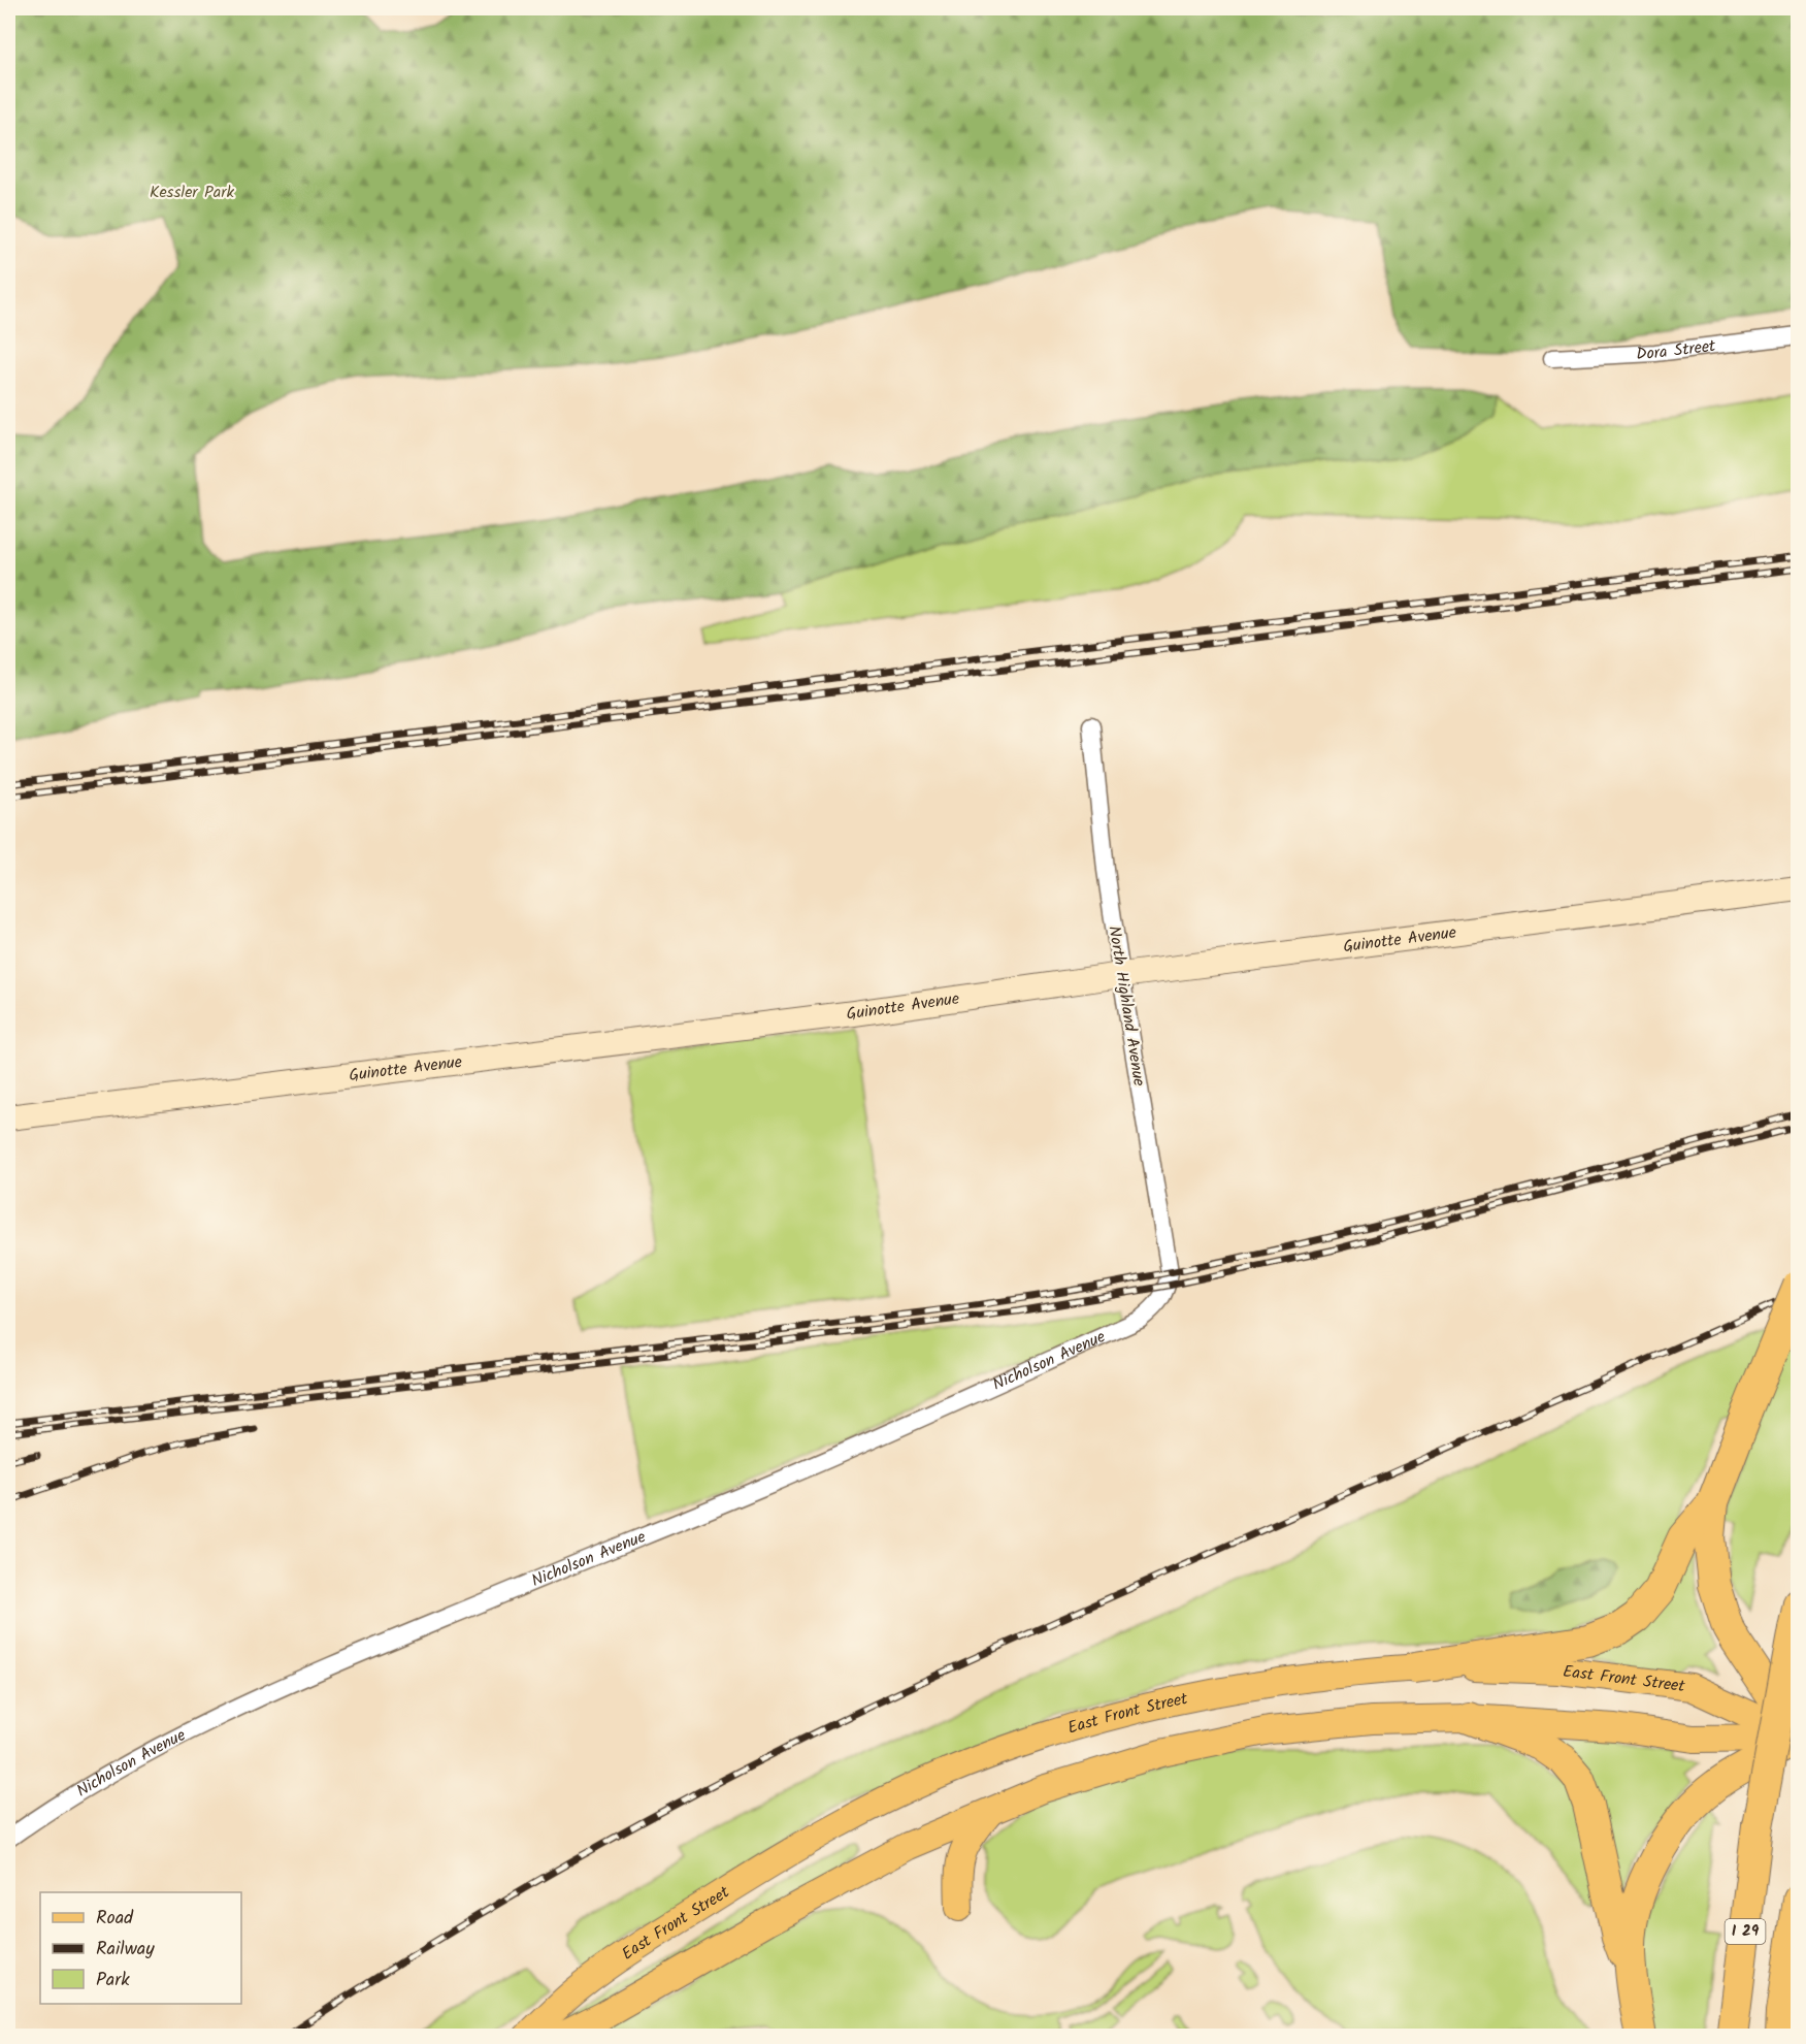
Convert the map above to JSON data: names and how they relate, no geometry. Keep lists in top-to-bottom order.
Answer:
{
  "streets": {
    "highway": ["I 29"],
    "main road": ["East Front Street"],
    "street": [
      "Dora Street",
      "Guinotte Avenue",
      "North Highland Avenue",
      "Nicholson Avenue"
    ]
  },
  "crossings": [
    ["Guinotte Avenue", "North Highland Avenue"],
    ["North Highland Avenue", "Nicholson Avenue"]
  ],
  "parks": ["Kessler Park"],
  "legend": ["Road", "Railway", "Park"]
}
